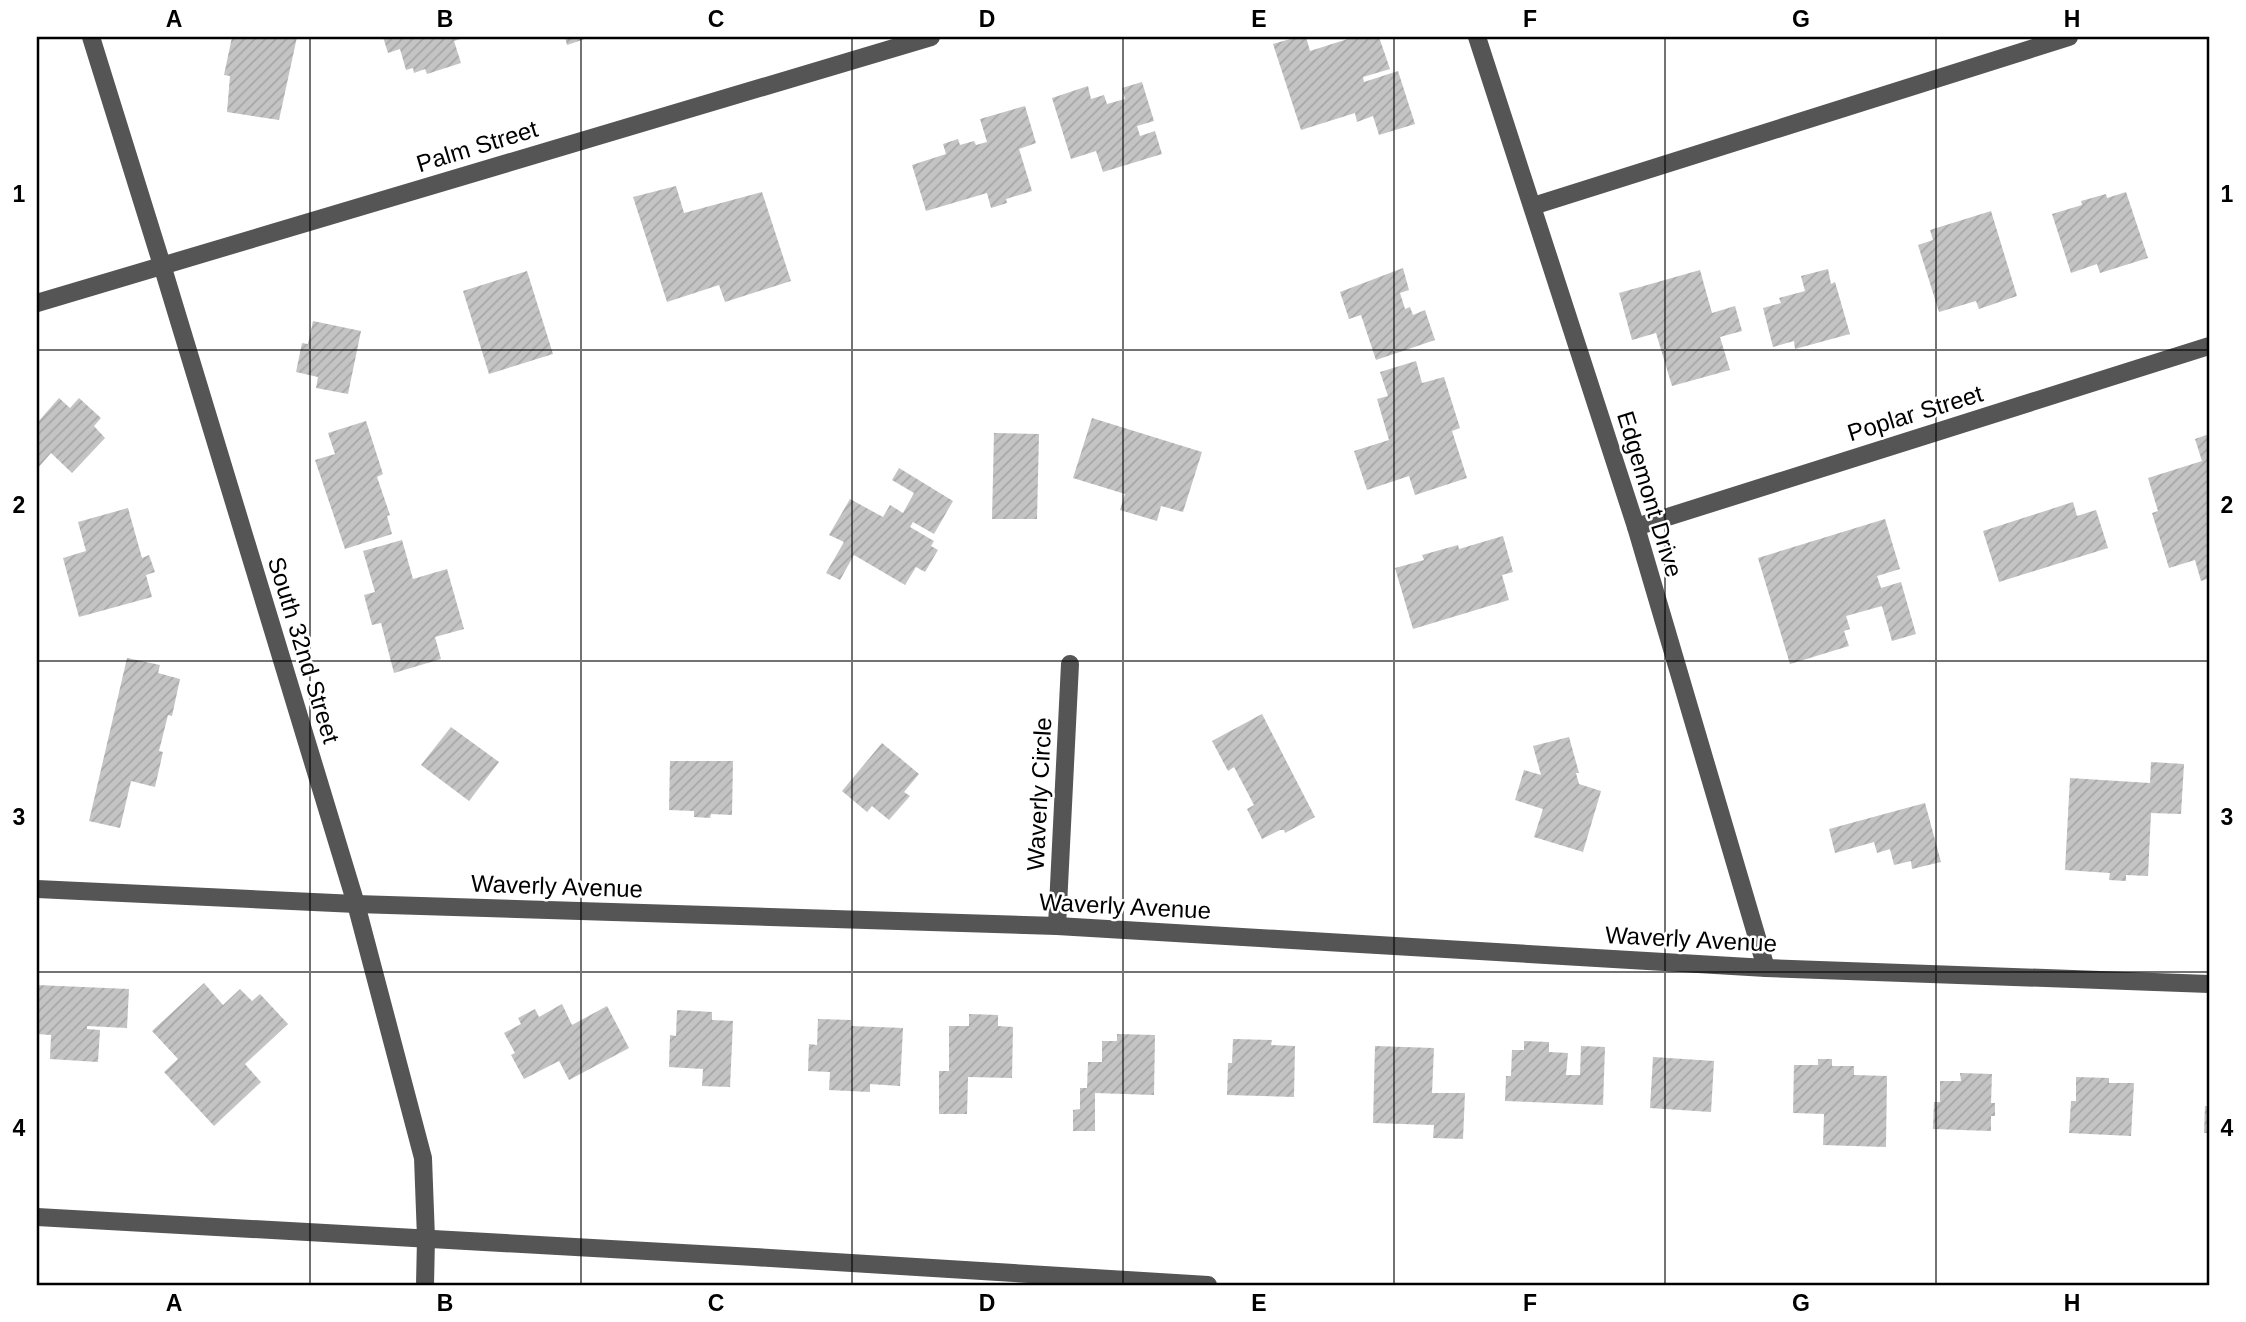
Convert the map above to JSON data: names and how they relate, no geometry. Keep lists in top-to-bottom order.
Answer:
{
  "streets": {
    "street": [
      "Palm Street",
      "Poplar Street",
      "Edgemont Drive",
      "South 32nd Street",
      "Waverly Circle",
      "Waverly Avenue"
    ]
  },
  "crossings": [
    ["Palm Street", "South 32nd Street"],
    ["Poplar Street", "Edgemont Drive"],
    ["Edgemont Drive", "Waverly Avenue"],
    ["South 32nd Street", "Waverly Avenue"],
    ["Waverly Circle", "Waverly Avenue"]
  ],
  "grid": {
    "columns": [
      "A",
      "B",
      "C",
      "D",
      "E",
      "F",
      "G",
      "H"
    ],
    "rows": [
      "1",
      "2",
      "3",
      "4"
    ]
  }
}
